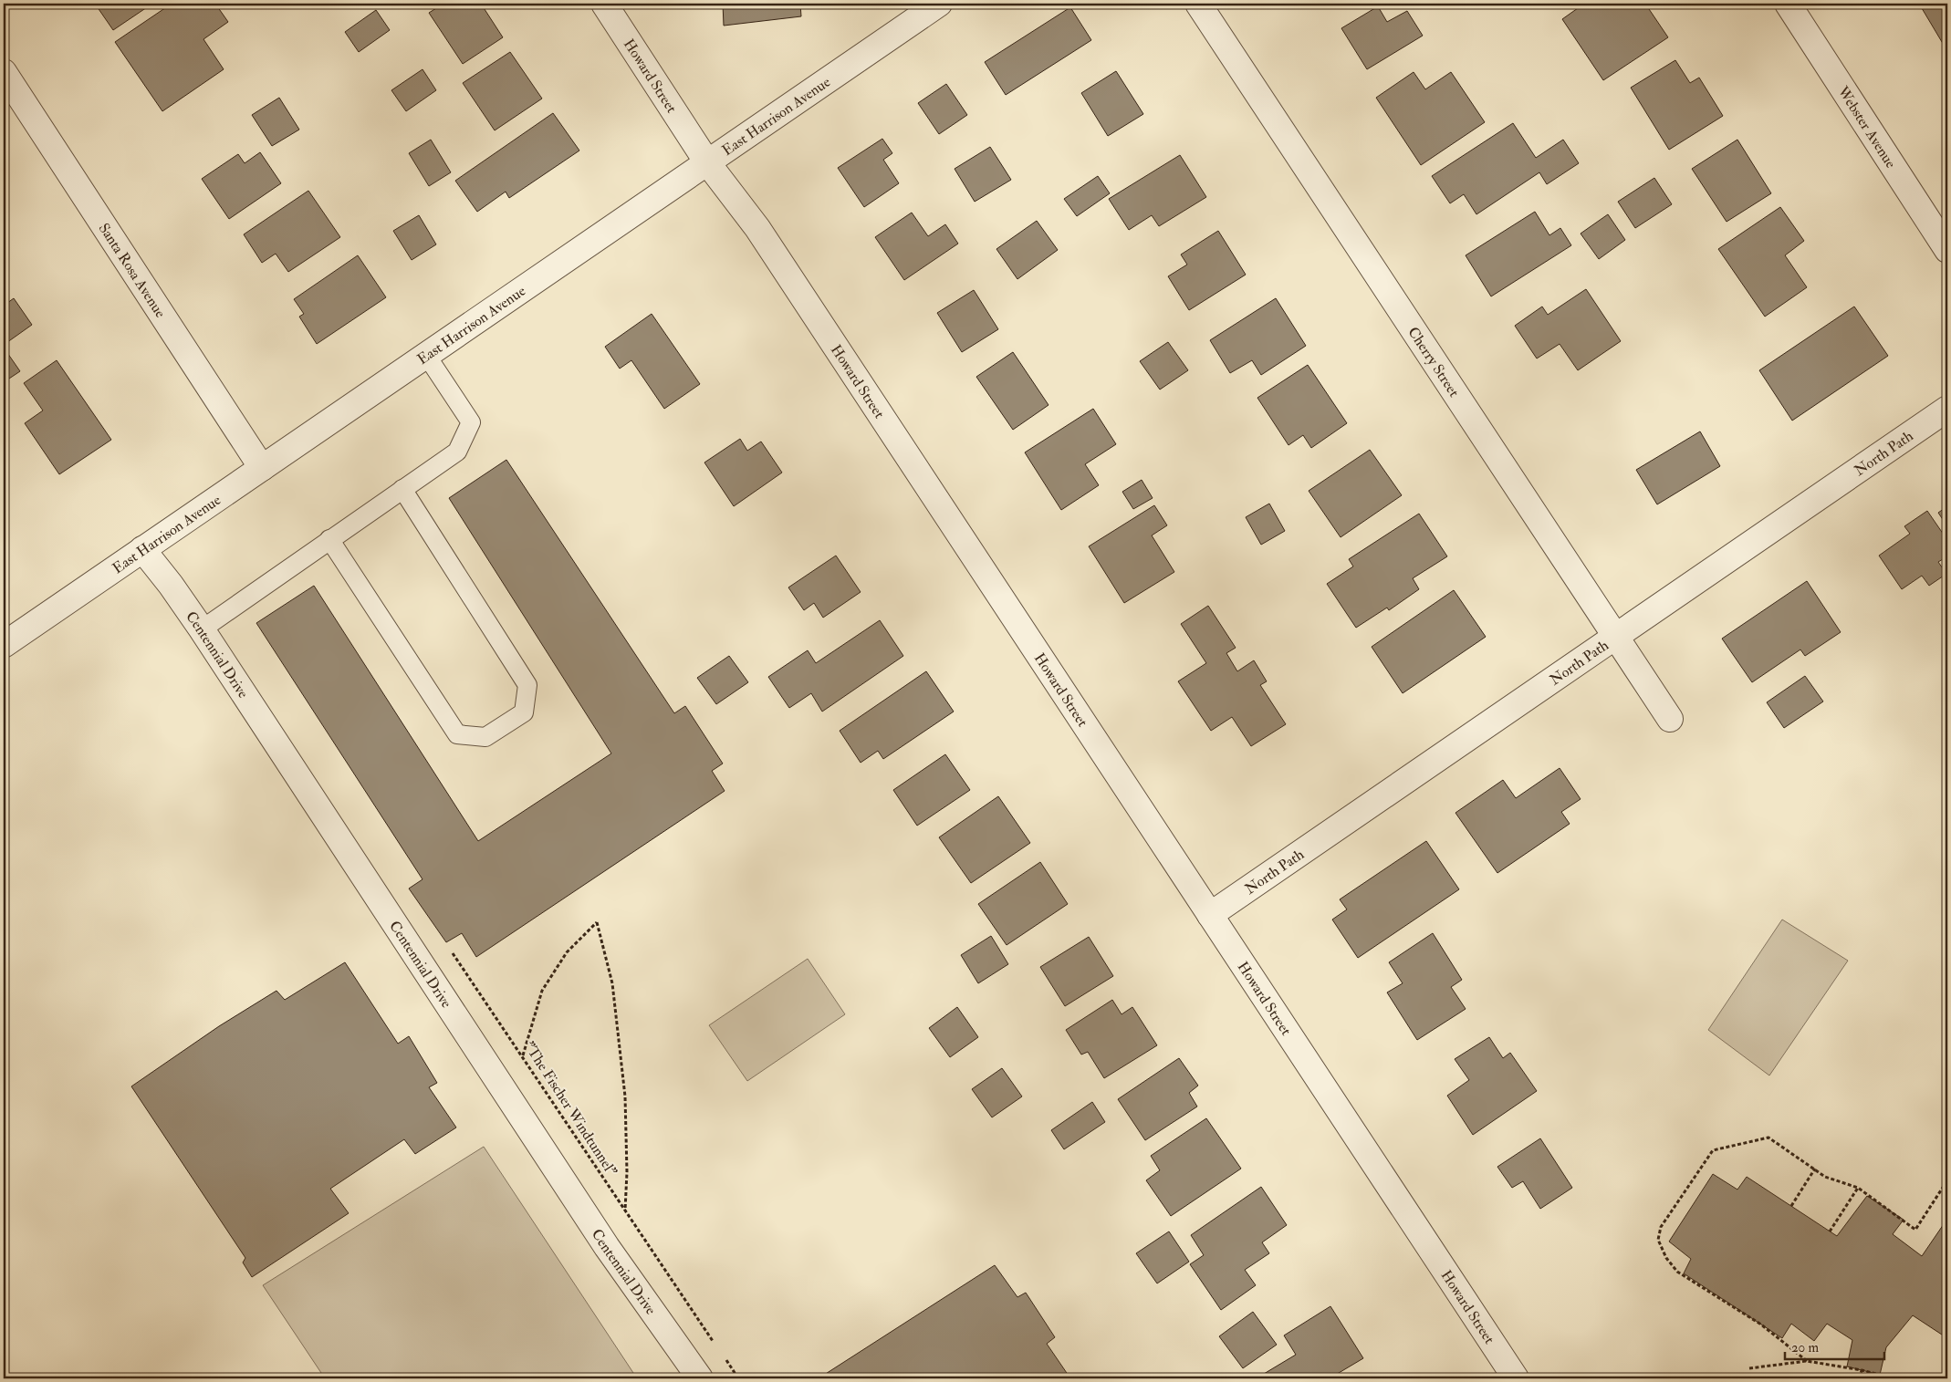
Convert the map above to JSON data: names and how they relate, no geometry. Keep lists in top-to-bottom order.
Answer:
{
  "streets": {
    "street": [
      "Howard Street",
      "East Harrison Avenue",
      "Webster Avenue",
      "Santa Rosa Avenue",
      "Cherry Street",
      "North Path",
      "Centennial Drive"
    ],
    "path": ["\"The Fischer Windtunnel\""]
  },
  "crossings": [
    ["Howard Street", "East Harrison Avenue"],
    ["Howard Street", "North Path"],
    ["East Harrison Avenue", "Santa Rosa Avenue"],
    ["East Harrison Avenue", "Centennial Drive"],
    ["Cherry Street", "North Path"]
  ],
  "scale_bar": "20 m"
}
